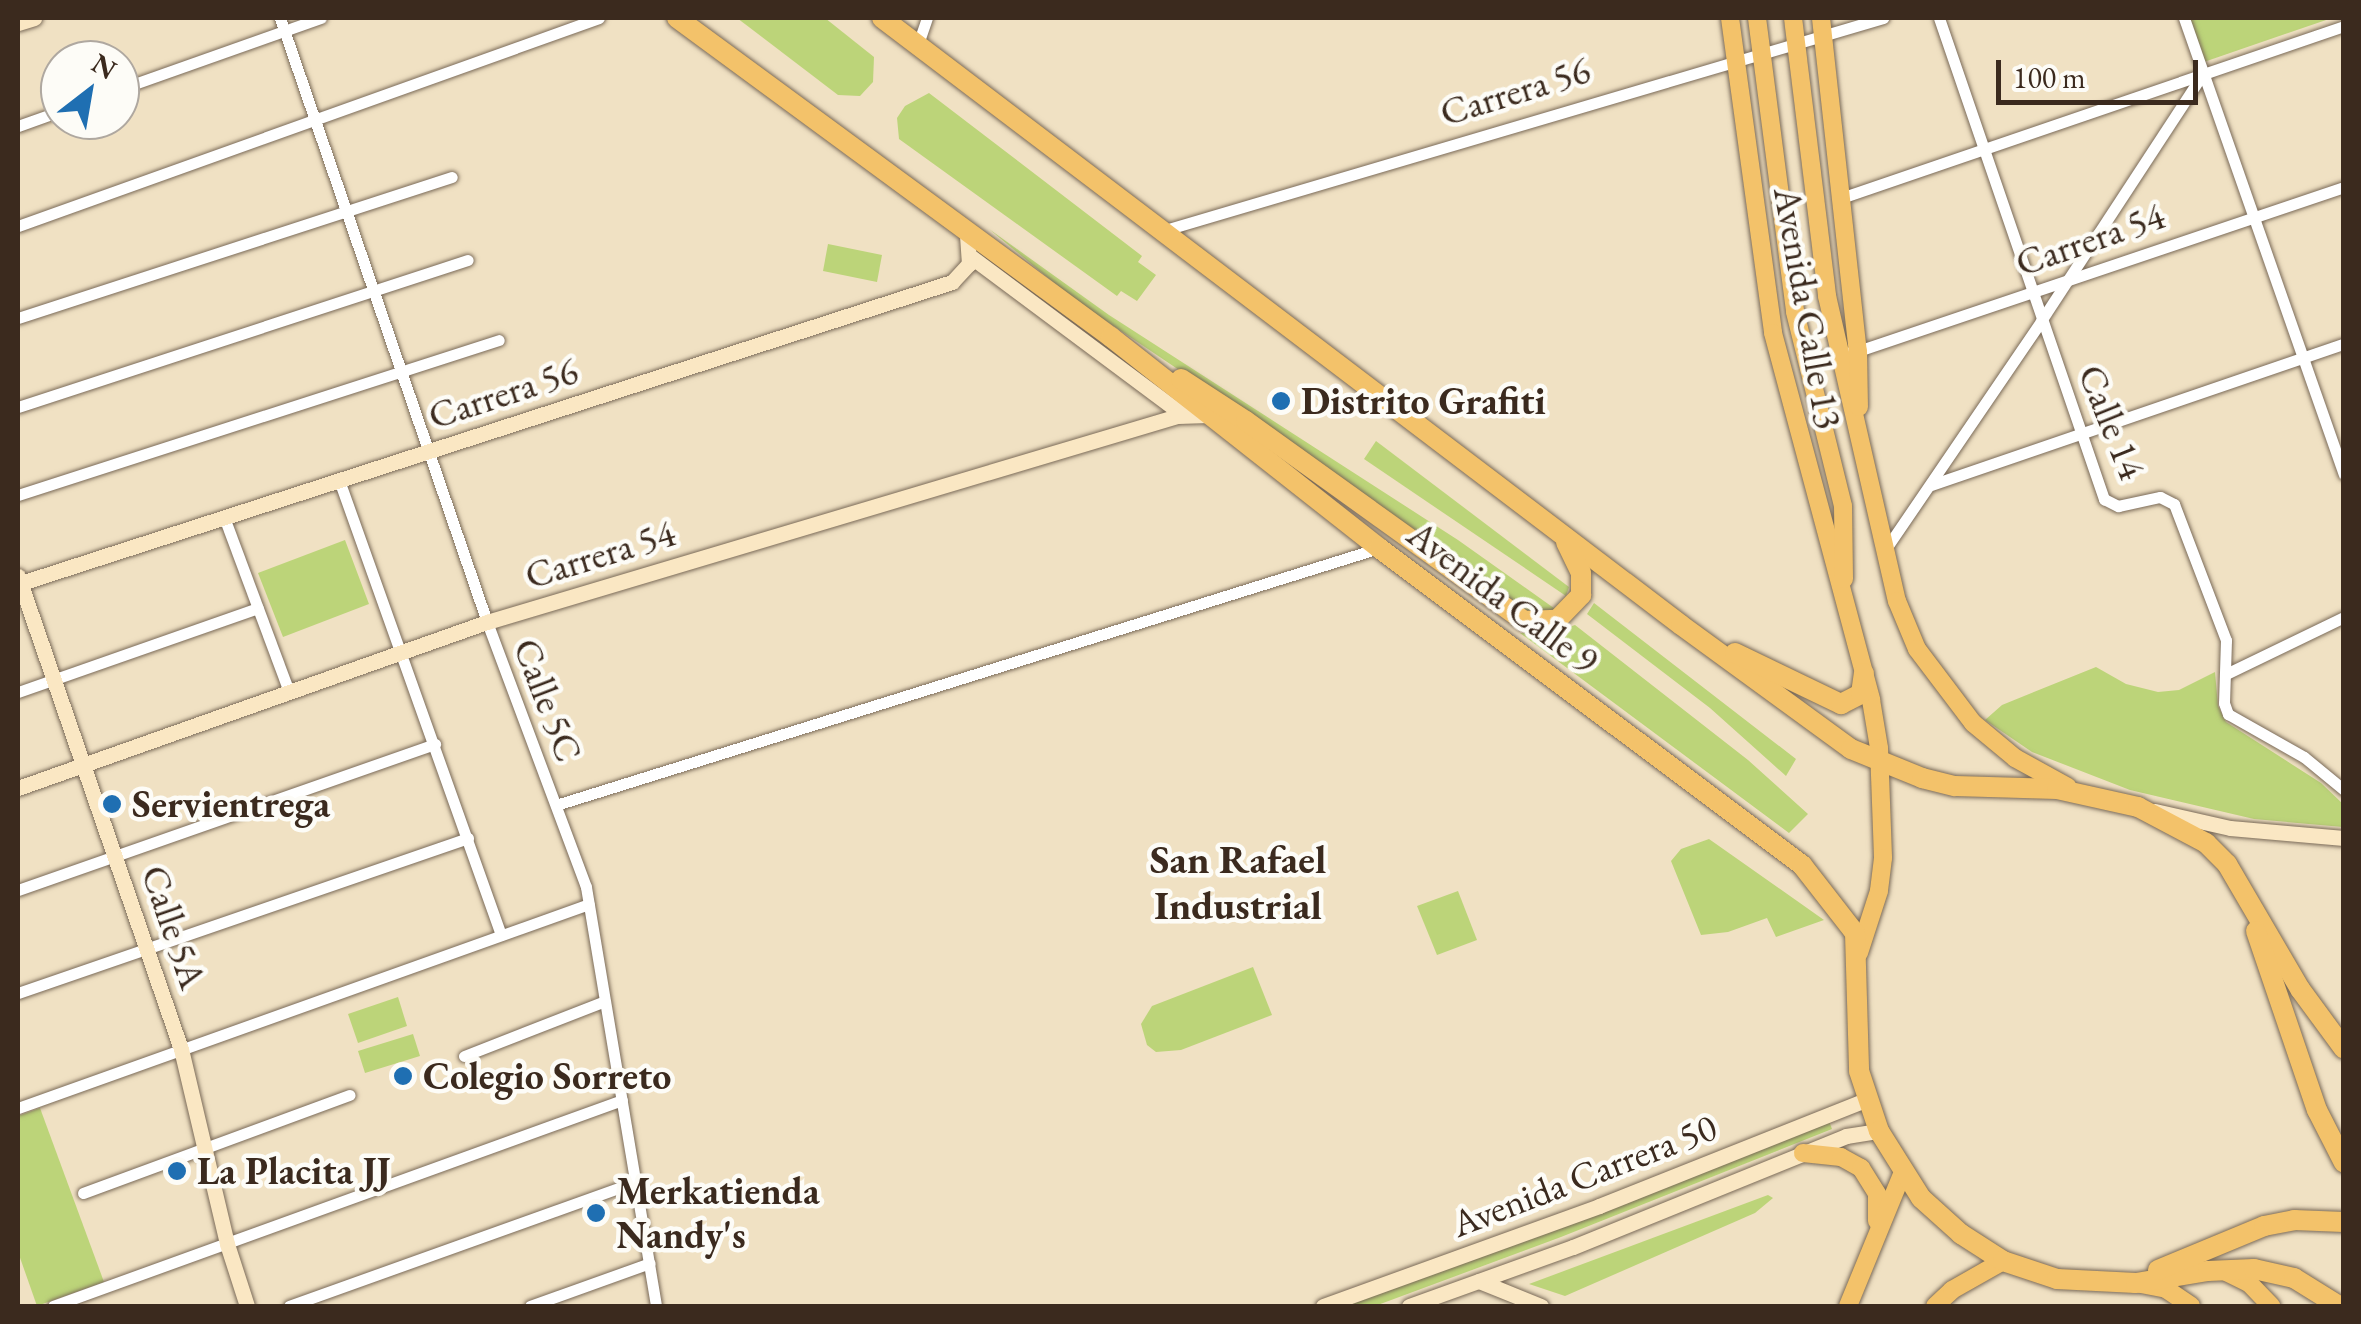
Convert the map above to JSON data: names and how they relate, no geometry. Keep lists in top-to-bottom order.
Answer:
{
  "streets": {
    "highway": ["Avenida Calle 9"],
    "main road": ["Avenida Calle 13"],
    "street": [
      "Carrera 56",
      "Carrera 54",
      "Calle 14",
      "Calle 5C",
      "Calle 5A",
      "Avenida Carrera 50"
    ]
  },
  "crossings": [
    ["Carrera 56", "Avenida Calle 13"],
    ["Carrera 56", "Calle 5C"],
    ["Carrera 56", "Calle 5A"],
    ["Carrera 54", "Avenida Calle 13"],
    ["Carrera 54", "Calle 14"],
    ["Carrera 54", "Avenida Calle 9"],
    ["Carrera 54", "Calle 5C"],
    ["Carrera 54", "Calle 5A"],
    ["Avenida Calle 13", "Avenida Calle 9"]
  ],
  "districts": ["San Rafael Industrial"],
  "places": [
    "Distrito Grafiti",
    "Servientrega",
    "Colegio Sorreto",
    "La Placita JJ",
    "Merkatienda Nandy's"
  ],
  "scale_bar": "100 m",
  "north": "top right"
}
